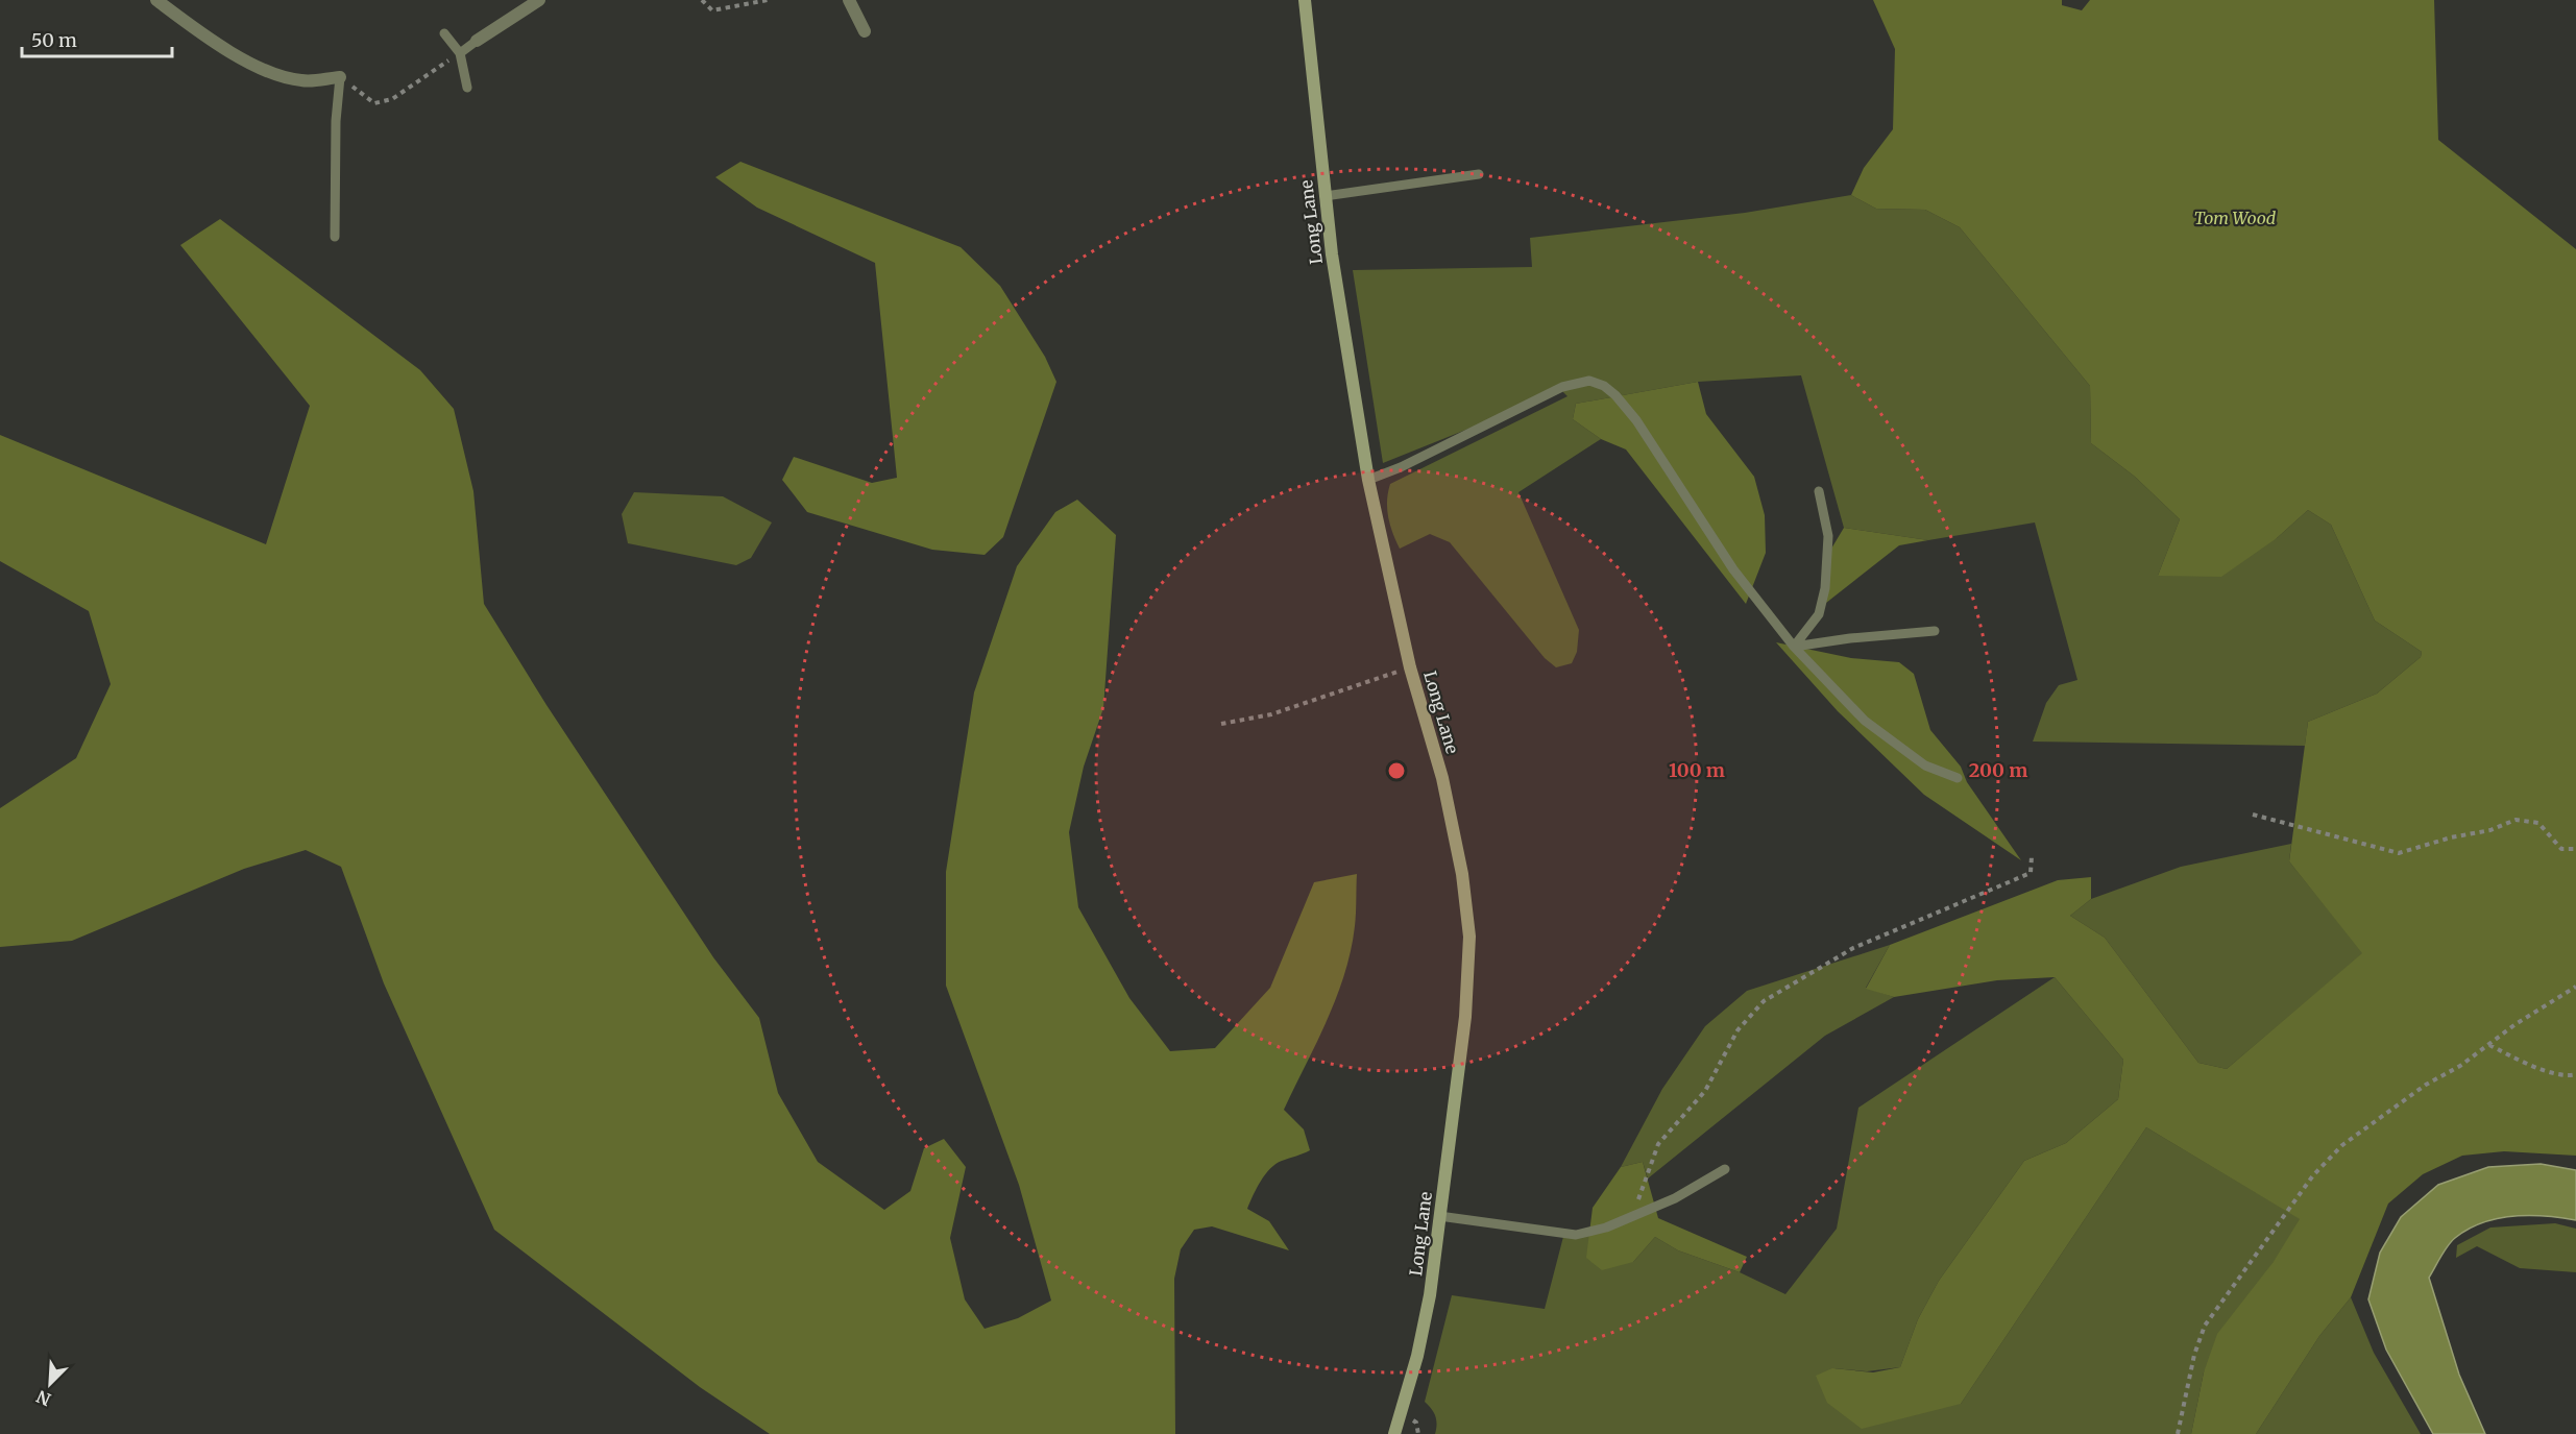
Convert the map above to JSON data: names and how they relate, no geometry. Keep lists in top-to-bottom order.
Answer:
{
  "streets": {
    "street": ["Long Lane"]
  },
  "parks": ["Tom Wood"],
  "scale_bar": "50 m",
  "north": "bottom left",
  "rings": ["100 m", "200 m"]
}
